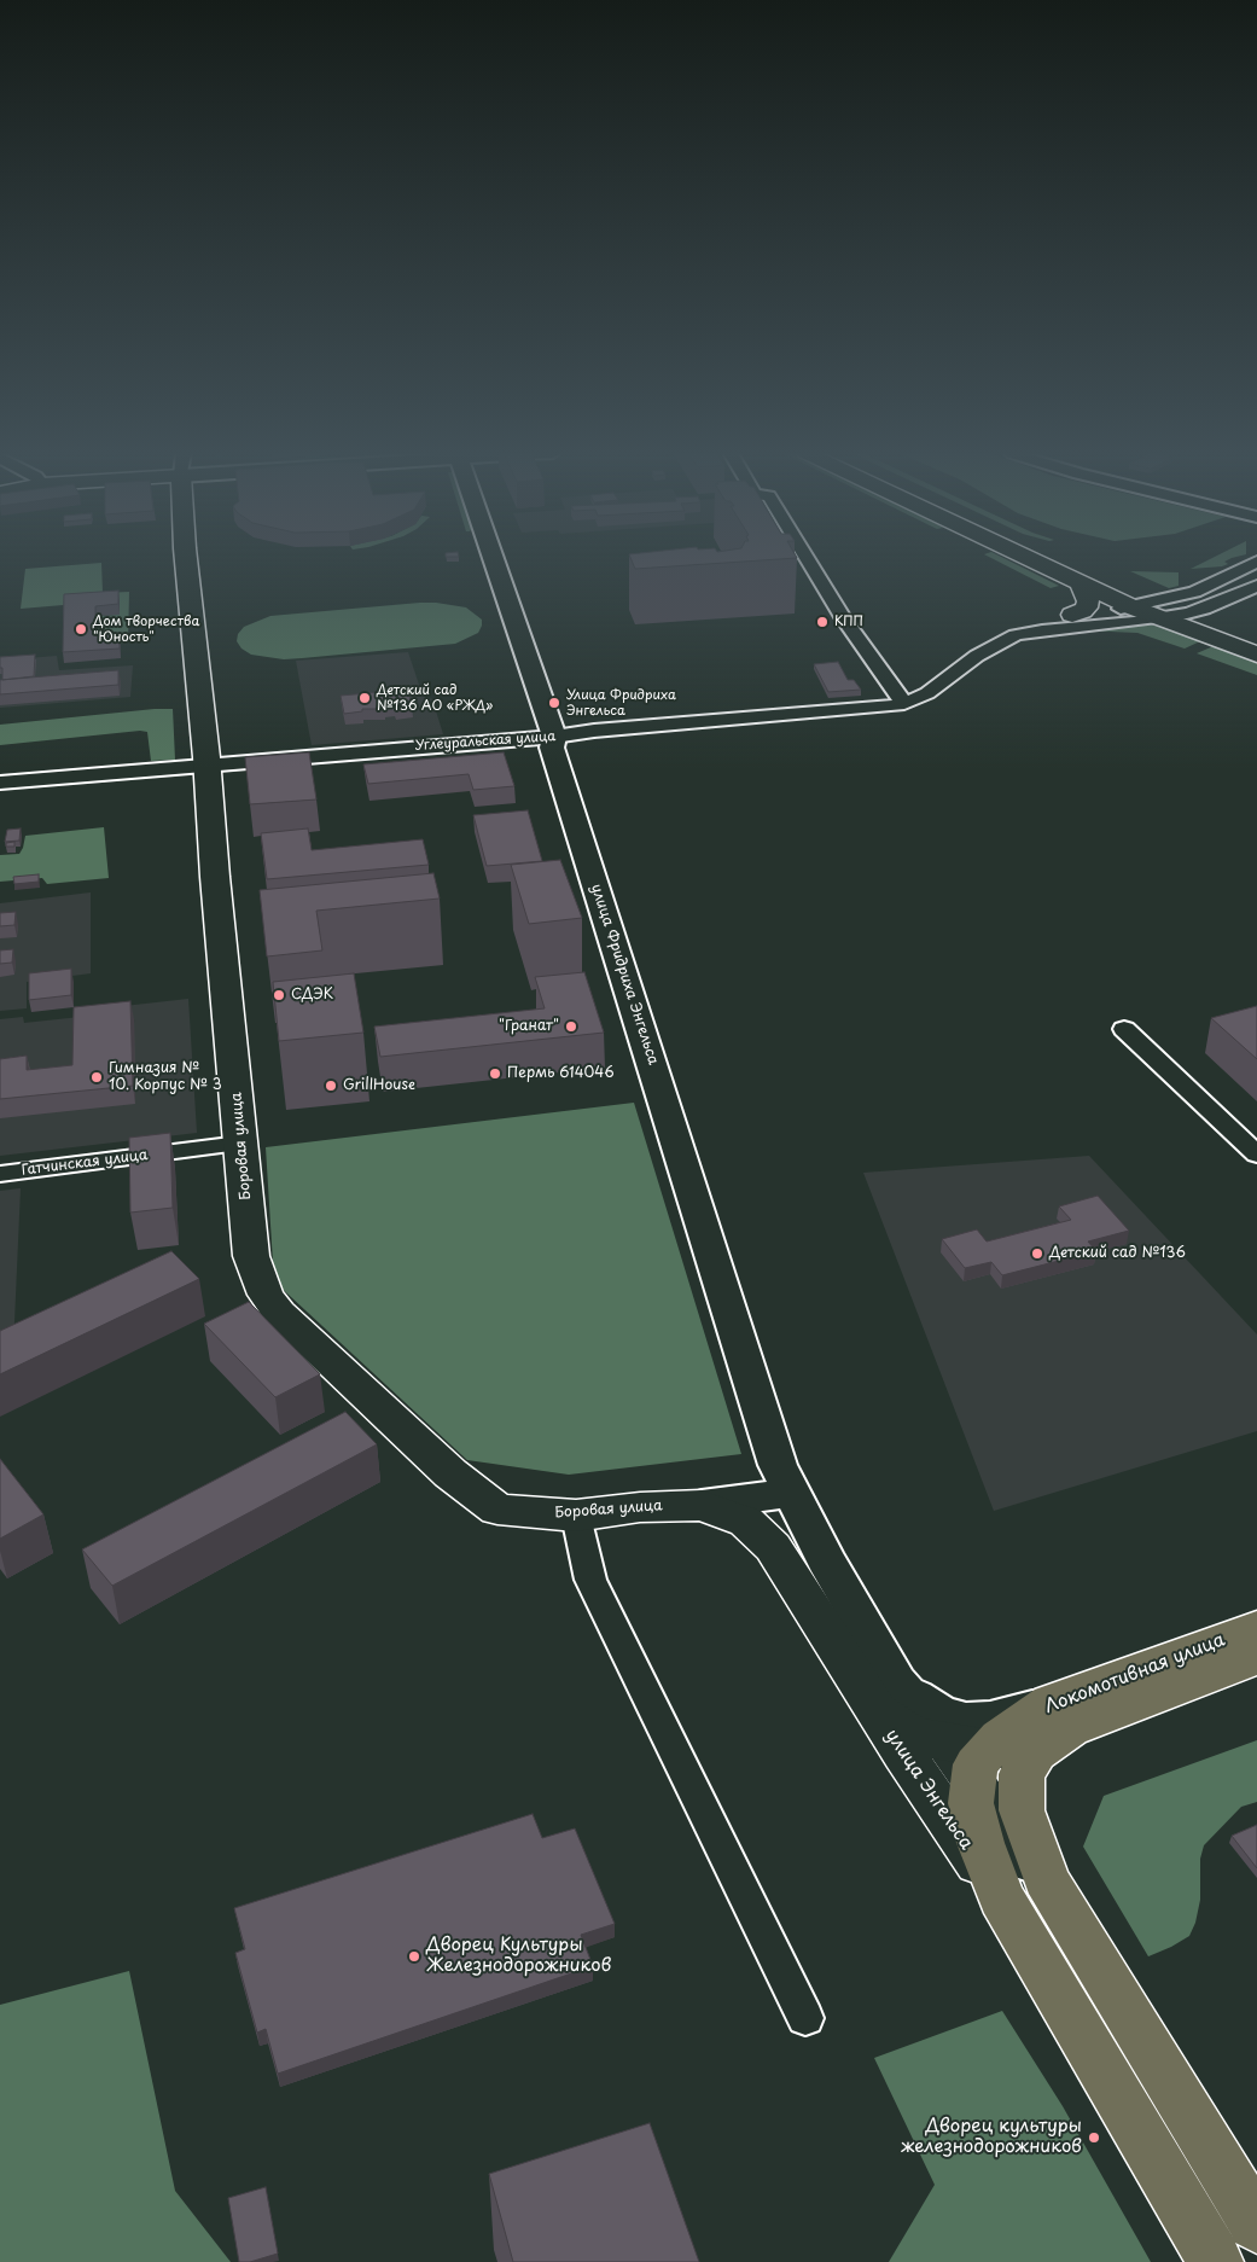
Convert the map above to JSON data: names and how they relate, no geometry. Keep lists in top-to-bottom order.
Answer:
{
  "streets": {
    "main road": ["Боровая улица", "Локомотивная улица", "улица Энгельса"],
    "street": ["Углеуральская улица", "улица Фридриха Энгельса", "Гатчинская улица"]
  },
  "crossings": [
    ["Углеуральская улица", "улица Фридриха Энгельса"],
    ["Углеуральская улица", "Боровая улица"],
    ["улица Фридриха Энгельса", "Боровая улица"],
    ["улица Фридриха Энгельса", "улица Энгельса"],
    ["Боровая улица", "Гатчинская улица"],
    ["Боровая улица", "улица Энгельса"],
    ["Локомотивная улица", "улица Энгельса"]
  ],
  "places": [
    "КПП",
    "Дом творчества \"Юность\"",
    "Детский сад №136 АО «РЖД»",
    "Улица Фридриха Энгельса",
    "СДЭК",
    "\"Гранат\"",
    "Пермь 614046",
    "Гимназия № 10. Корпус № 3",
    "GrillHouse",
    "Детский сад №136",
    "Дворец Культуры Железнодорожников",
    "Дворец культуры железнодорожников"
  ]
}
